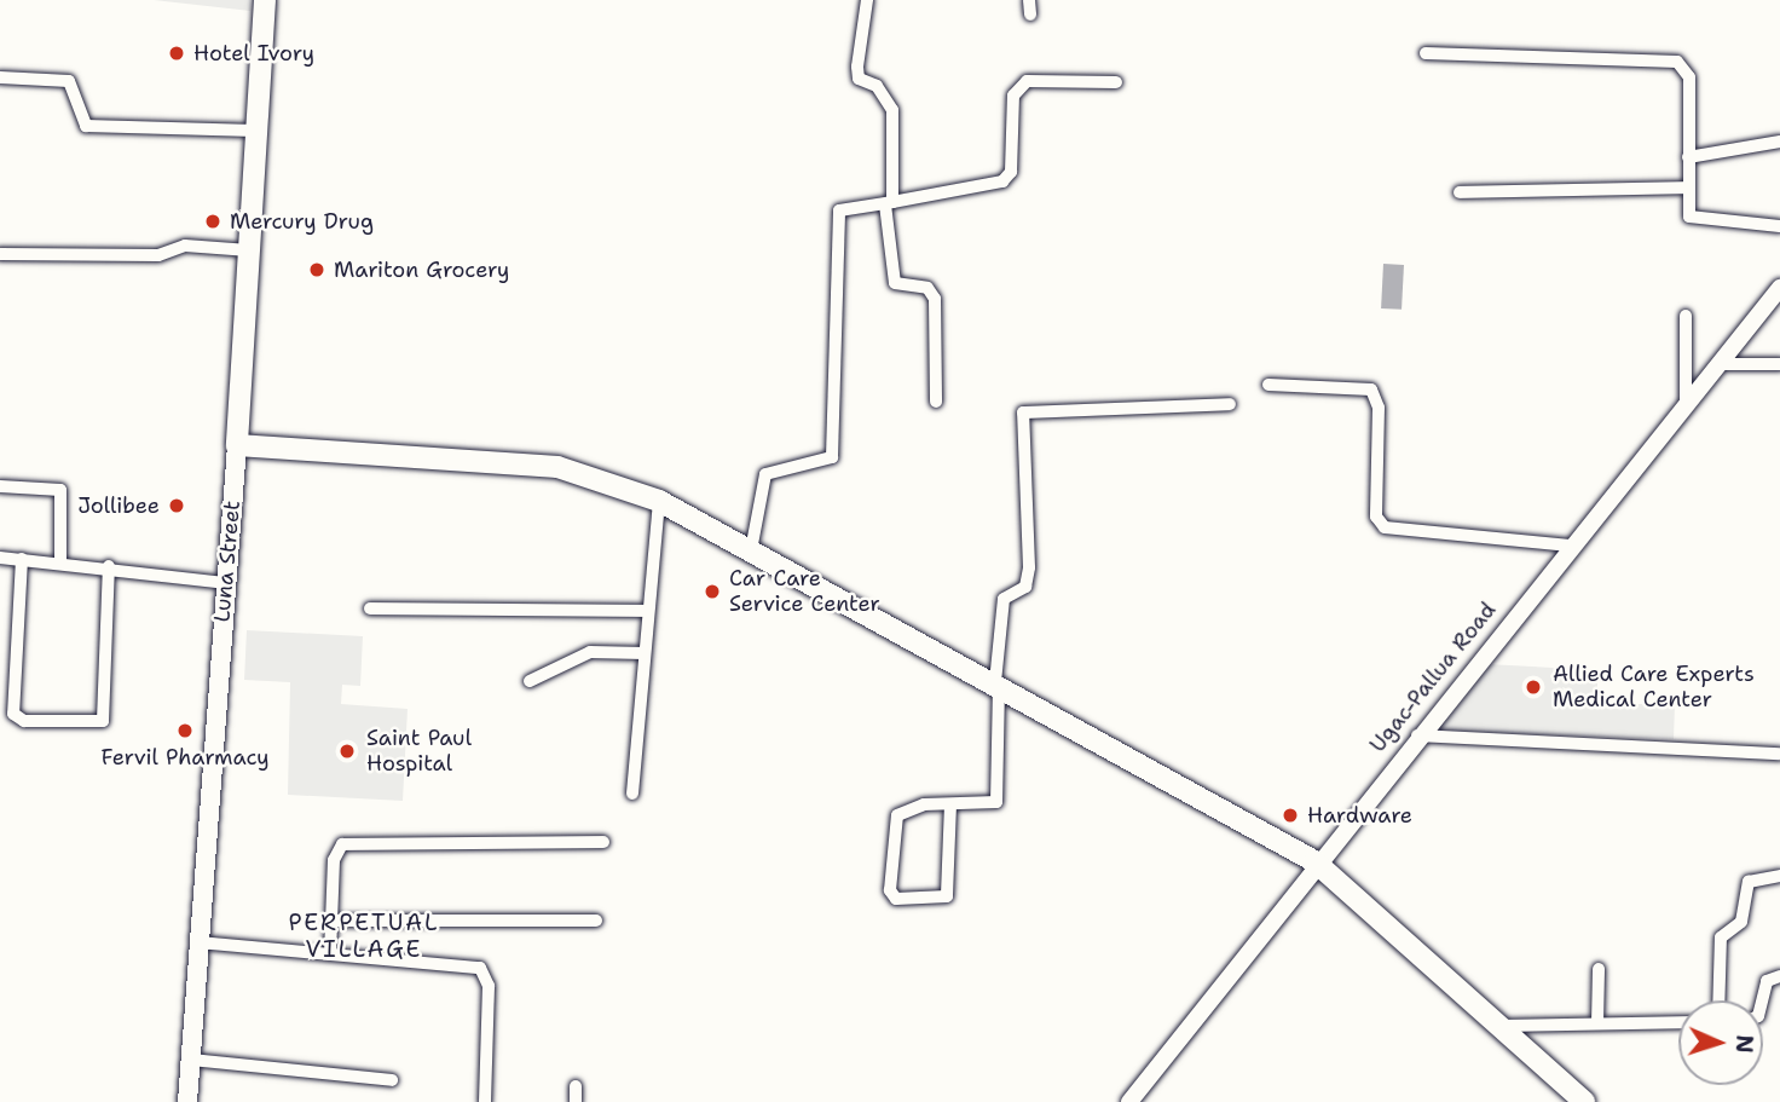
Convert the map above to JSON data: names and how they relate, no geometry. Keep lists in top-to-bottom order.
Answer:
{
  "streets": {
    "highway": ["Luna Street"],
    "street": ["Ugac-Pallua Road"]
  },
  "districts": ["PERPETUAL VILLAGE"],
  "places": [
    "Hotel Ivory",
    "Mercury Drug",
    "Mariton Grocery",
    "Jollibee",
    "Car Care Service Center",
    "Allied Care Experts Medical Center",
    "Fervil Pharmacy",
    "Saint Paul Hospital",
    "Hardware"
  ],
  "north": "right"
}
